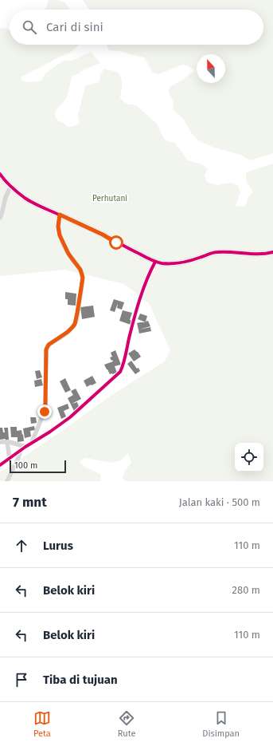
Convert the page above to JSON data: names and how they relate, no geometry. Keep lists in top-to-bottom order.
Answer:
{
  "parks": ["Perhutani"],
  "scale_bar": "100 m",
  "north": "top",
  "page": {
    "search": "Cari di sini",
    "scale": "100 m",
    "heading": ["7 mnt", "Jalan kaki · 500 m"],
    "list": [
      ["Lurus", "110 m"],
      ["Belok kiri", "280 m"],
      ["Belok kiri", "110 m"],
      "Tiba di tujuan"
    ],
    "nav": ["Peta", "Rute", "Disimpan"]
  }
}
